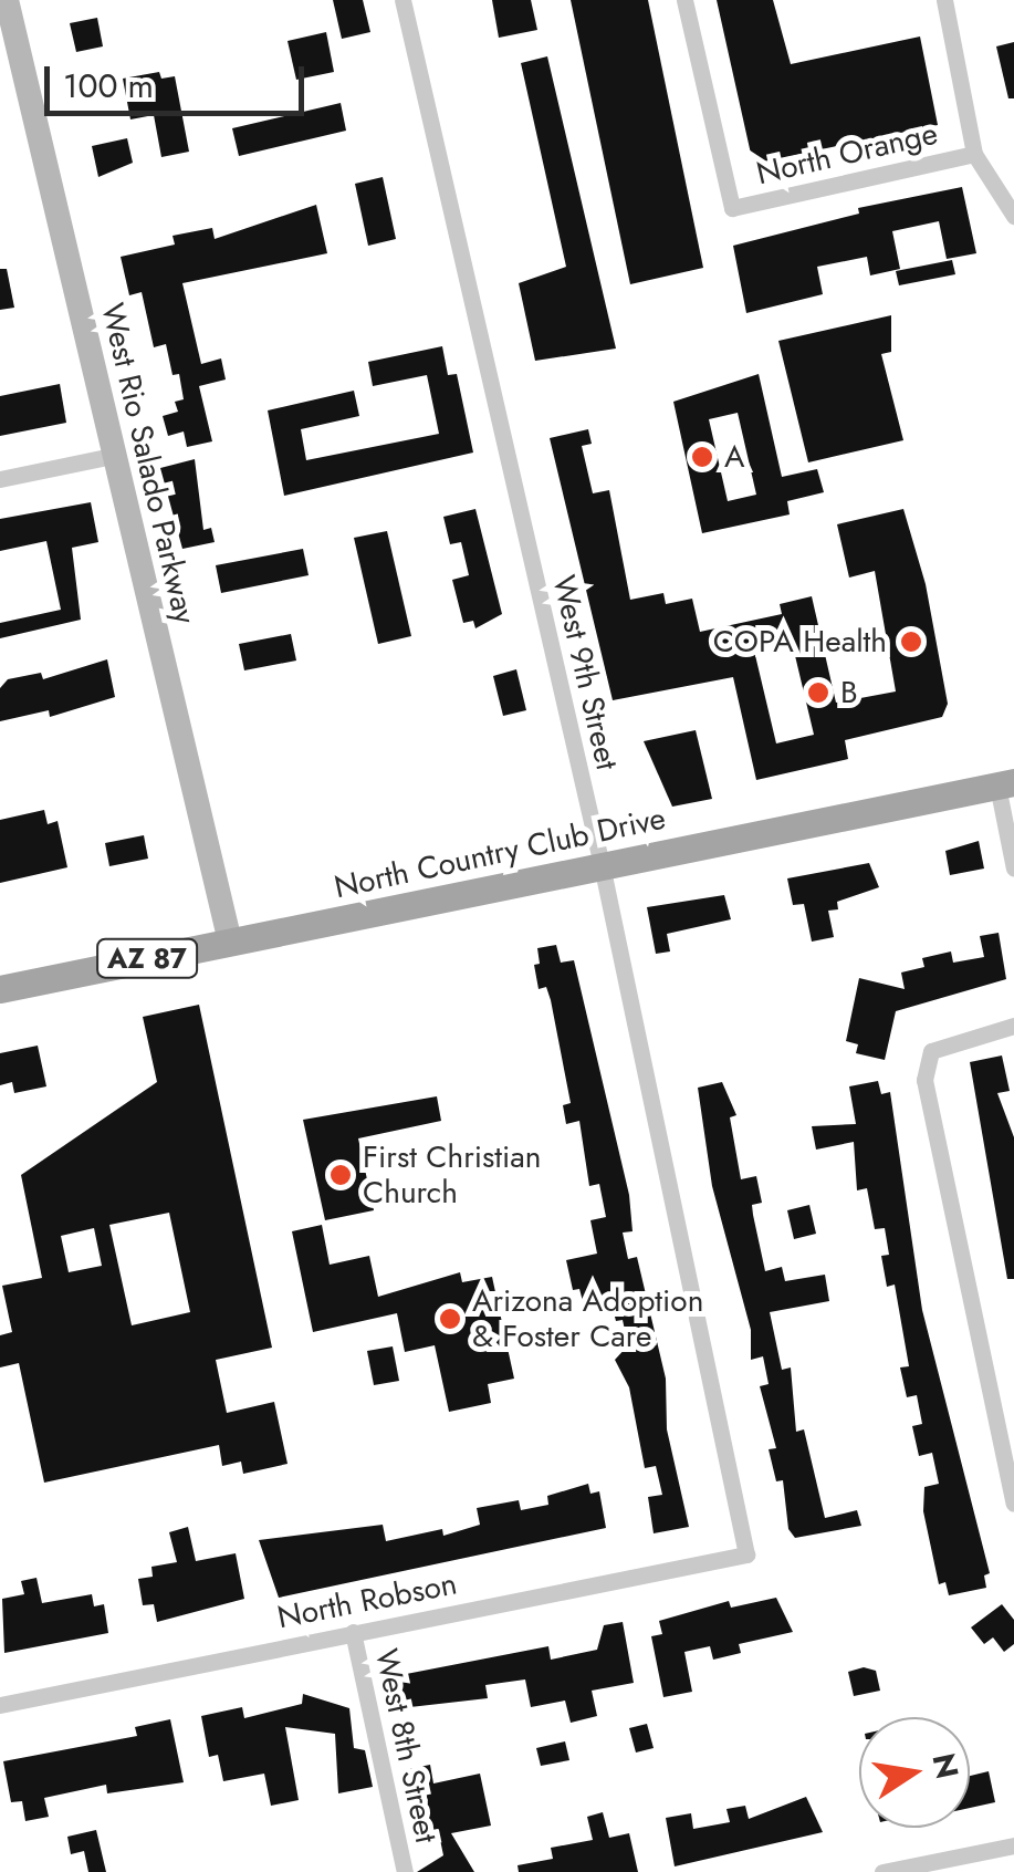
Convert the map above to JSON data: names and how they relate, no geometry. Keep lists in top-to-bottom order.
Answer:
{
  "streets": {
    "main road": ["West Rio Salado Parkway", "North Country Club Drive", "AZ 87"],
    "street": [
      "North Orange",
      "West 9th Street",
      "North Robson",
      "West 8th Street"
    ]
  },
  "crossings": [
    ["West Rio Salado Parkway", "North Country Club Drive"],
    ["West 9th Street", "North Country Club Drive"],
    ["West 9th Street", "North Robson"],
    ["North Robson", "West 8th Street"]
  ],
  "places": [
    "A",
    "COPA Health",
    "B",
    "First Christian Church",
    "Arizona Adoption & Foster Care"
  ],
  "scale_bar": "100 m",
  "north": "right"
}
